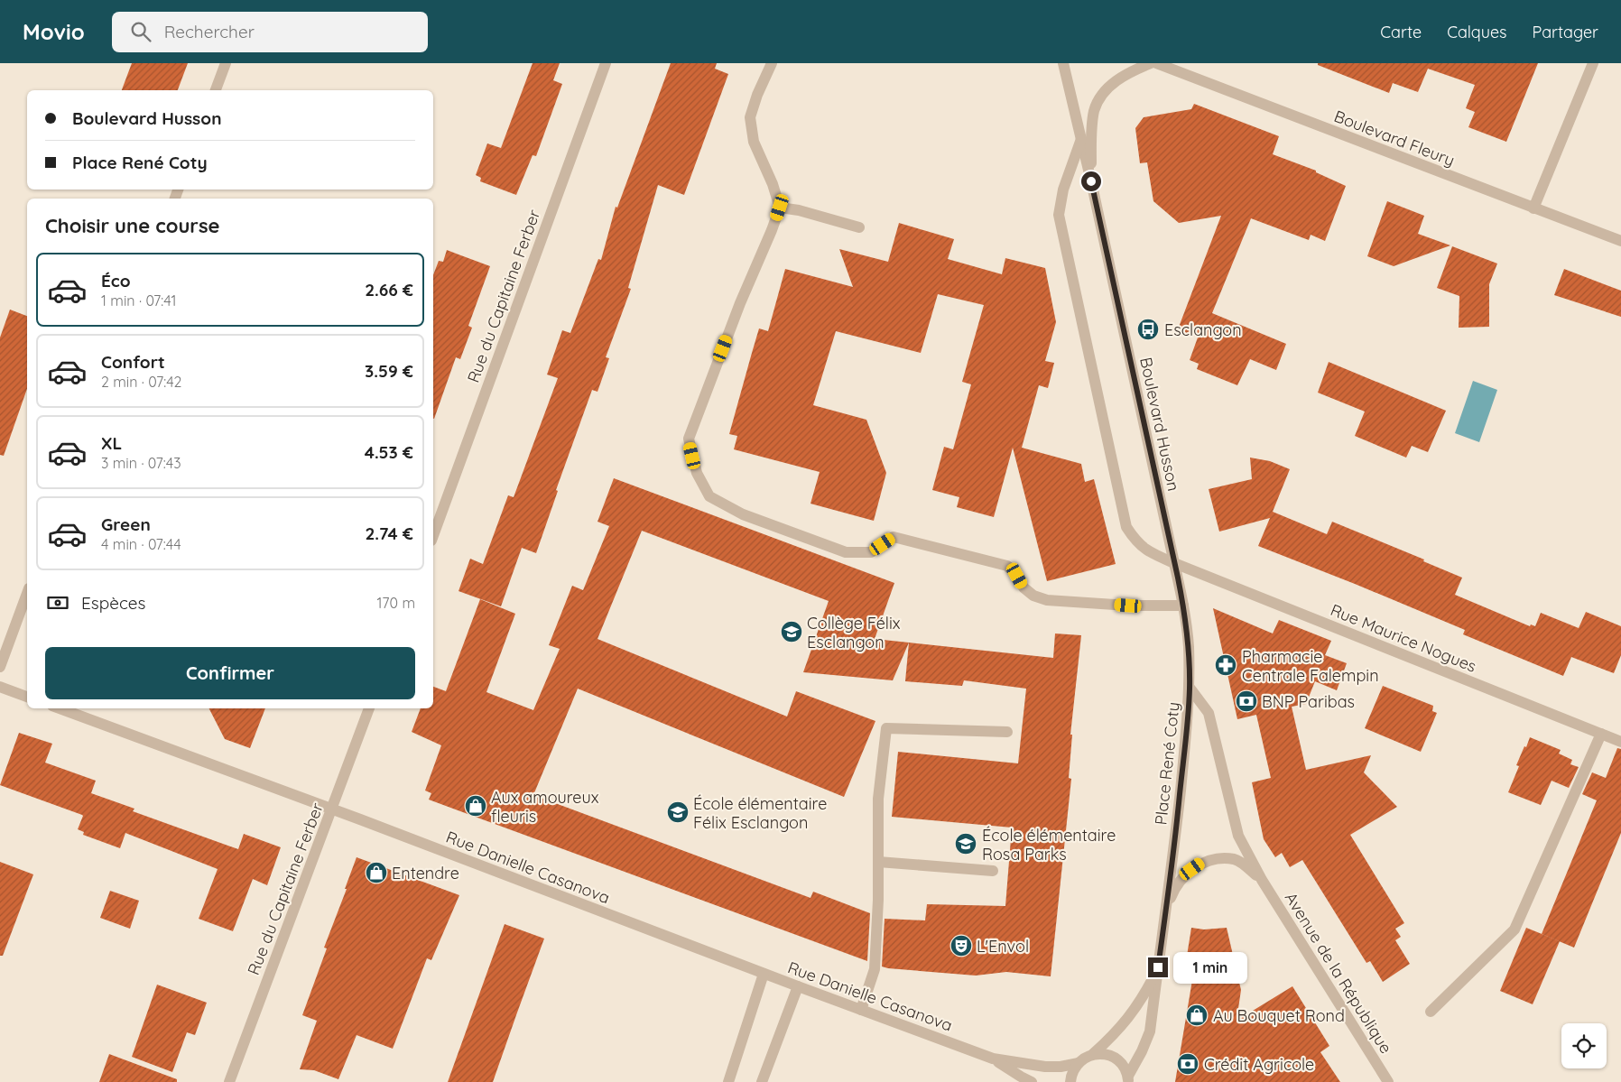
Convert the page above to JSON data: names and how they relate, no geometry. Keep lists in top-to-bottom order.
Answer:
{
  "streets": {
    "street": [
      "Boulevard Fleury",
      "Rue du Capitaine Ferber",
      "Boulevard Husson",
      "Rue Maurice Nogues",
      "Place René Coty",
      "Rue Danielle Casanova",
      "Avenue de la République"
    ]
  },
  "crossings": [
    ["Rue du Capitaine Ferber", "Rue Danielle Casanova"],
    ["Boulevard Husson", "Rue Maurice Nogues"],
    ["Boulevard Husson", "Place René Coty"],
    ["Place René Coty", "Avenue de la République"]
  ],
  "places": {
    "bus stop": ["Esclangon"],
    "school or university": ["Collège Félix Esclangon", "École élémentaire Félix Esclangon", "École élémentaire Rosa Parks"],
    "pharmacy": ["Pharmacie Centrale Falempin"],
    "bank": ["BNP Paribas", "Crédit Agricole"],
    "shop": ["Aux amoureux fleuris", "Entendre", "Au Bouquet Rond"],
    "theatre": ["L'Envol"]
  },
  "page": {
    "header": "Movio",
    "search": "Rechercher",
    "nav": ["Carte", "Calques", "Partager"],
    "banner": ["Boulevard Husson", "Place René Coty"],
    "heading": "Choisir une course",
    "list": [
      {
        "name": "Éco",
        "note": "1 min · 07:41",
        "value": "2.66 €"
      },
      {
        "name": "Confort",
        "note": "2 min · 07:42",
        "value": "3.59 €"
      },
      {
        "name": "XL",
        "note": "3 min · 07:43",
        "value": "4.53 €"
      },
      {
        "name": "Green",
        "note": "4 min · 07:44",
        "value": "2.74 €"
      }
    ],
    "pay": ["Espèces", "170 m"],
    "buttons": "Confirmer",
    "bubble": "1 min"
  }
}
